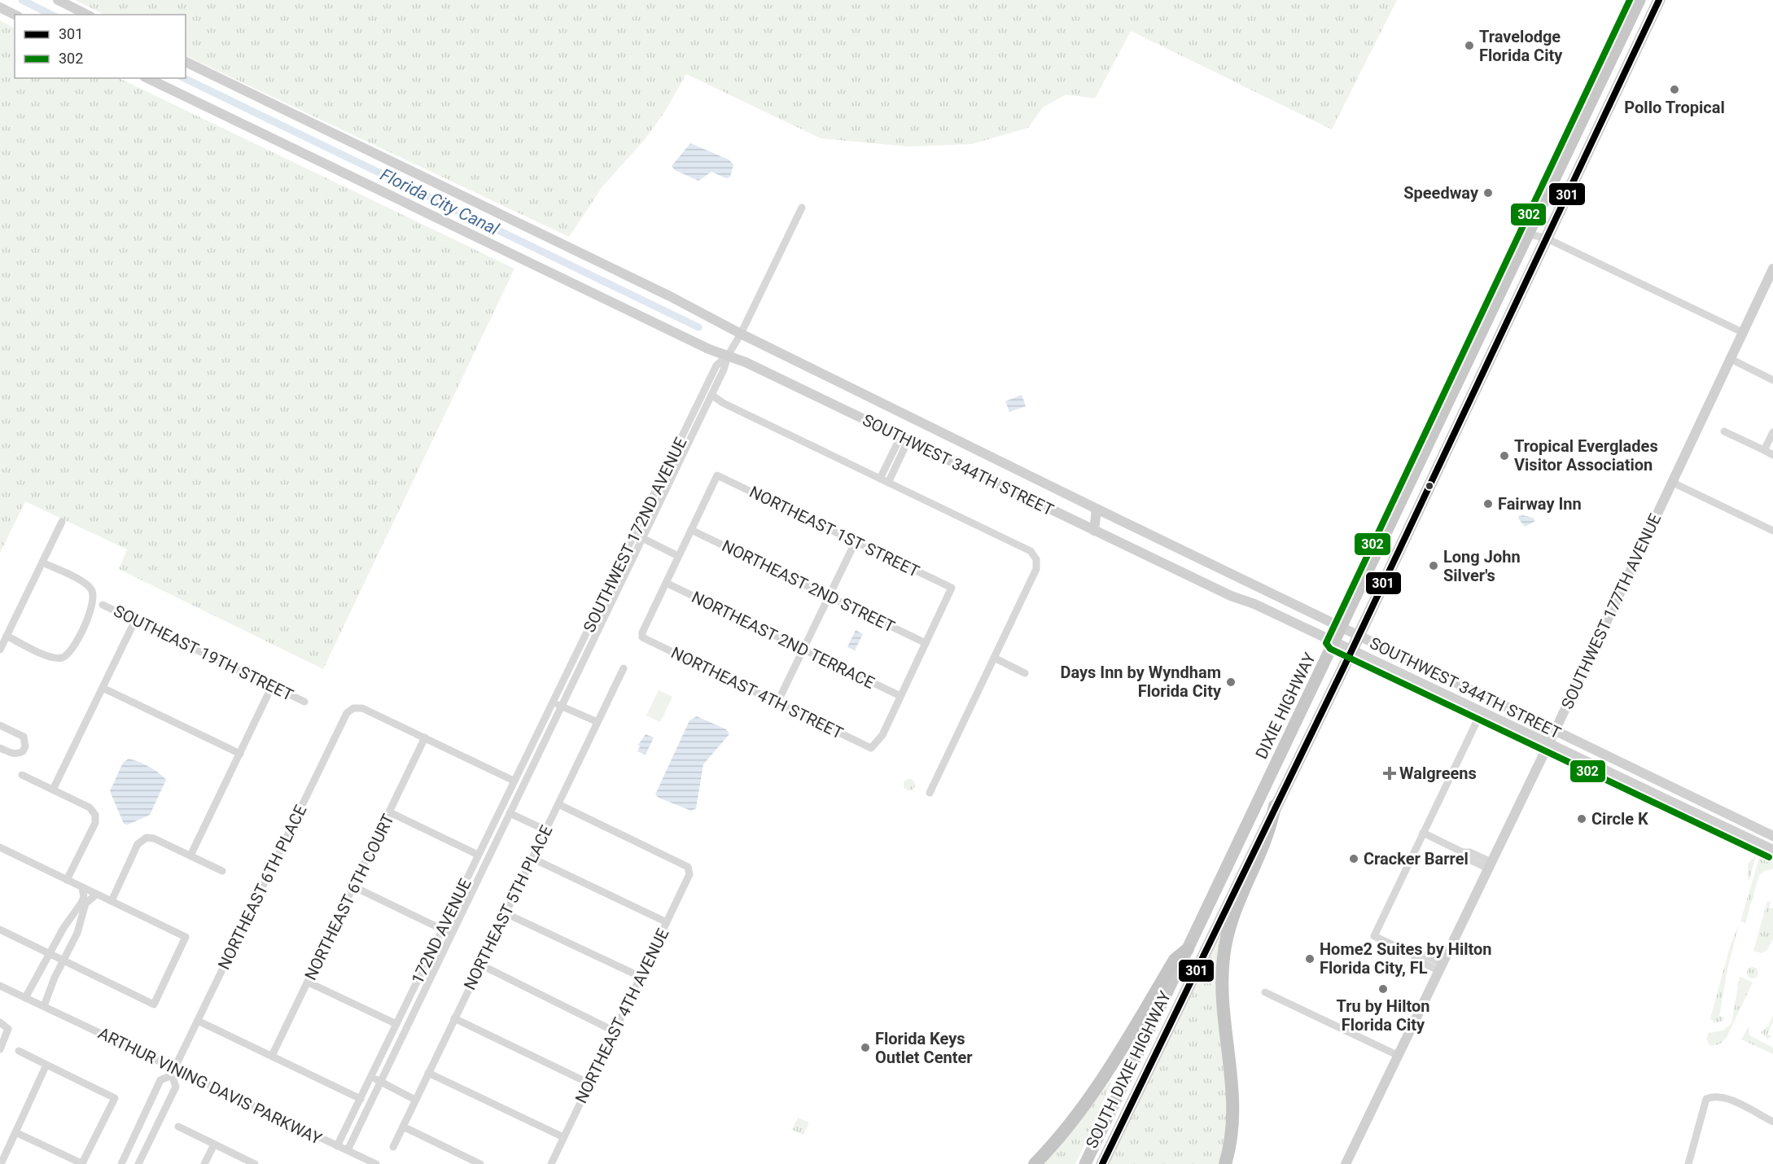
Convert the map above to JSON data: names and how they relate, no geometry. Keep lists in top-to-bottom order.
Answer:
{
  "streets": {
    "highway": ["DIXIE HIGHWAY", "SOUTH DIXIE HIGHWAY"],
    "main road": ["SOUTHWEST 344TH STREET", "SOUTHWEST 177TH AVENUE"],
    "street": [
      "NORTHEAST 1ST STREET",
      "SOUTHWEST 172ND AVENUE",
      "NORTHEAST 2ND STREET",
      "NORTHEAST 2ND TERRACE",
      "SOUTHEAST 19TH STREET",
      "NORTHEAST 4TH STREET",
      "NORTHEAST 6TH PLACE",
      "NORTHEAST 6TH COURT",
      "NORTHEAST 5TH PLACE",
      "172ND AVENUE",
      "NORTHEAST 4TH AVENUE",
      "ARTHUR VINING DAVIS PARKWAY"
    ]
  },
  "crossings": [
    ["SOUTHWEST 344TH STREET", "SOUTHWEST 172ND AVENUE"],
    ["SOUTHWEST 344TH STREET", "SOUTHWEST 177TH AVENUE"],
    ["SOUTHWEST 344TH STREET", "DIXIE HIGHWAY"],
    ["NORTHEAST 1ST STREET", "NORTHEAST 2ND STREET"],
    ["SOUTHWEST 172ND AVENUE", "172ND AVENUE"],
    ["NORTHEAST 2ND TERRACE", "NORTHEAST 4TH STREET"],
    ["DIXIE HIGHWAY", "SOUTH DIXIE HIGHWAY"],
    ["NORTHEAST 6TH PLACE", "NORTHEAST 6TH COURT"],
    ["NORTHEAST 6TH PLACE", "ARTHUR VINING DAVIS PARKWAY"],
    ["NORTHEAST 5TH PLACE", "NORTHEAST 4TH AVENUE"],
    ["172ND AVENUE", "ARTHUR VINING DAVIS PARKWAY"]
  ],
  "water": ["Florida City Canal"],
  "places": {
    "other": [
      "Travelodge Florida City",
      "Pollo Tropical",
      "Speedway",
      "Tropical Everglades Visitor Association",
      "Fairway Inn",
      "Long John Silver's",
      "Days Inn by Wyndham Florida City",
      "Circle K",
      "Cracker Barrel",
      "Home2 Suites by Hilton Florida City, FL",
      "Tru by Hilton Florida City",
      "Florida Keys Outlet Center"
    ],
    "health": ["Walgreens"]
  },
  "lines": ["transit line 301", "transit line 302"],
  "legend": ["301", "302"]
}
